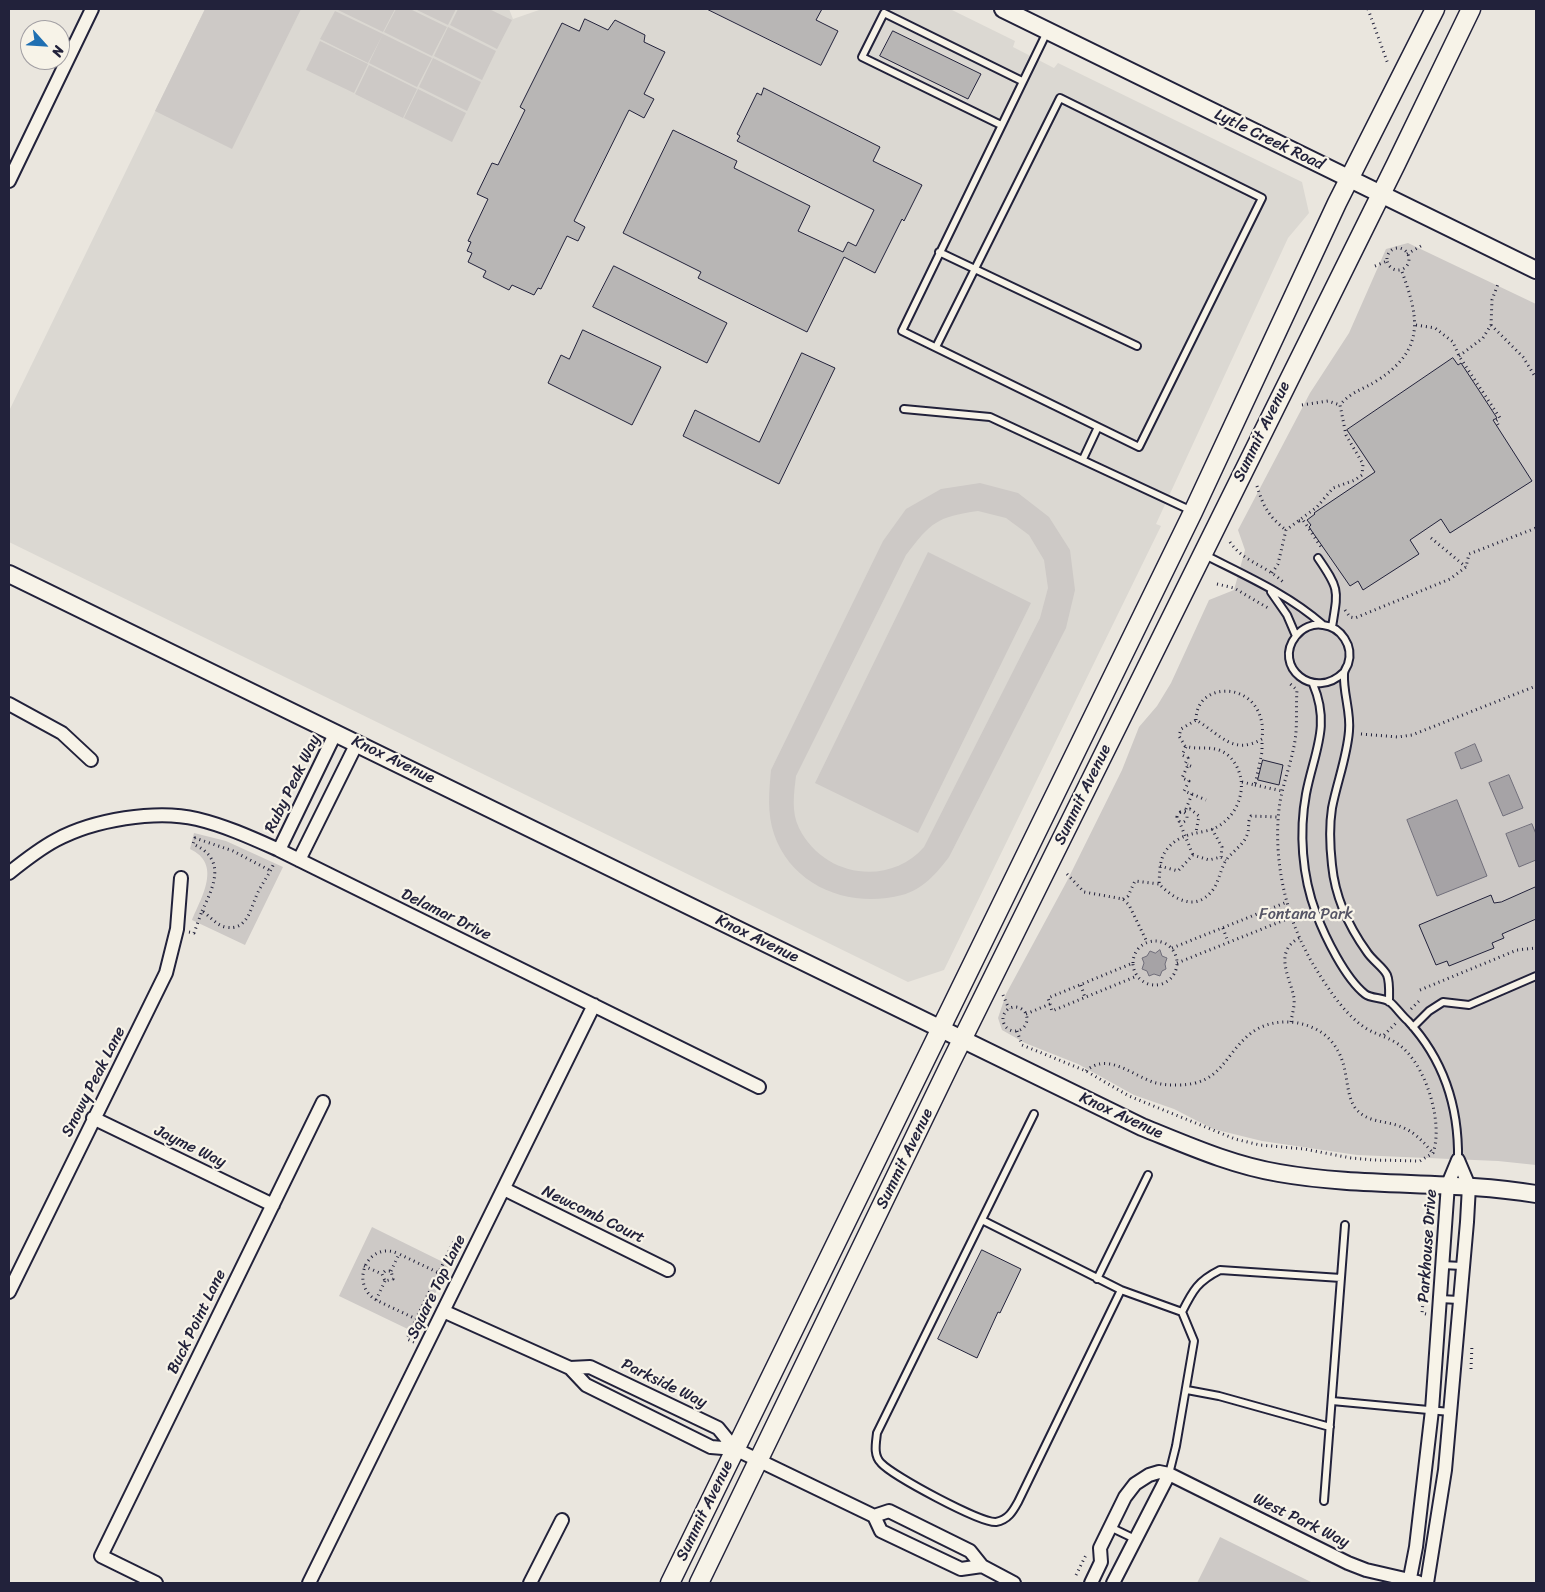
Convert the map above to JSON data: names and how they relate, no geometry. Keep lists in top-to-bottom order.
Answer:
{
  "streets": {
    "main road": ["Summit Avenue"],
    "street": [
      "Lytle Creek Road",
      "Knox Avenue",
      "Ruby Peak Way",
      "Delamar Drive",
      "Snowy Peak Lane",
      "Jayme Way",
      "Newcomb Court",
      "Parkhouse Drive",
      "Square Top Lane",
      "Buck Point Lane",
      "Parkside Way",
      "West Park Way"
    ]
  },
  "crossings": [
    ["Lytle Creek Road", "Summit Avenue"],
    ["Summit Avenue", "Knox Avenue"],
    ["Summit Avenue", "Parkside Way"],
    ["Knox Avenue", "Ruby Peak Way"],
    ["Knox Avenue", "Parkhouse Drive"],
    ["Ruby Peak Way", "Delamar Drive"],
    ["Delamar Drive", "Square Top Lane"],
    ["Snowy Peak Lane", "Jayme Way"],
    ["Jayme Way", "Buck Point Lane"],
    ["Newcomb Court", "Square Top Lane"],
    ["Parkhouse Drive", "West Park Way"],
    ["Square Top Lane", "Parkside Way"]
  ],
  "parks": ["Fontana Park"],
  "north": "bottom right"
}
